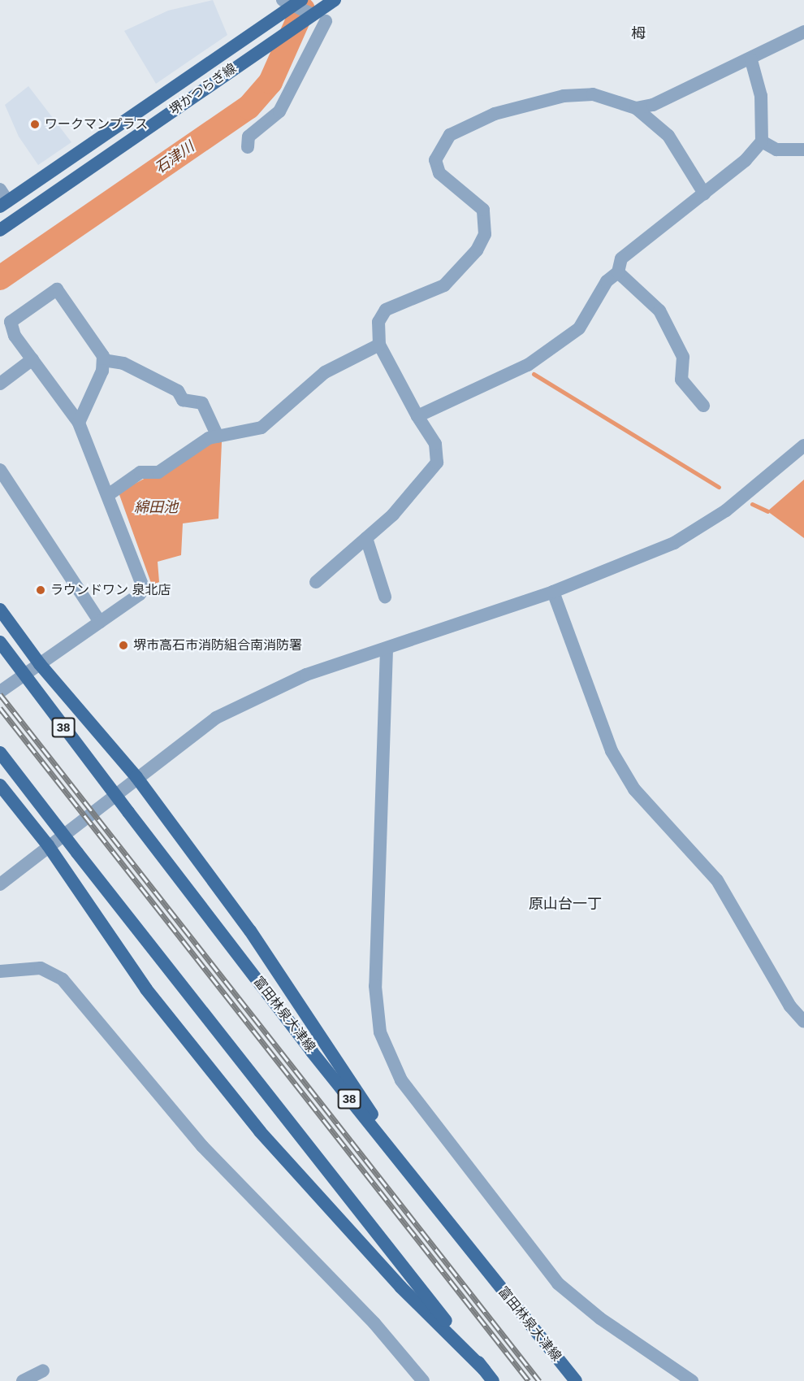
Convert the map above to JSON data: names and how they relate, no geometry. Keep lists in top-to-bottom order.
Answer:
{
  "streets": {
    "main road": ["堺かつらぎ線", "38", "富田林泉大津線"]
  },
  "districts": ["栂", "原山台一丁"],
  "water": ["石津川", "綿田池"],
  "places": ["ワークマンプラス", "ラウンドワン 泉北店", "堺市高石市消防組合南消防署"]
}
